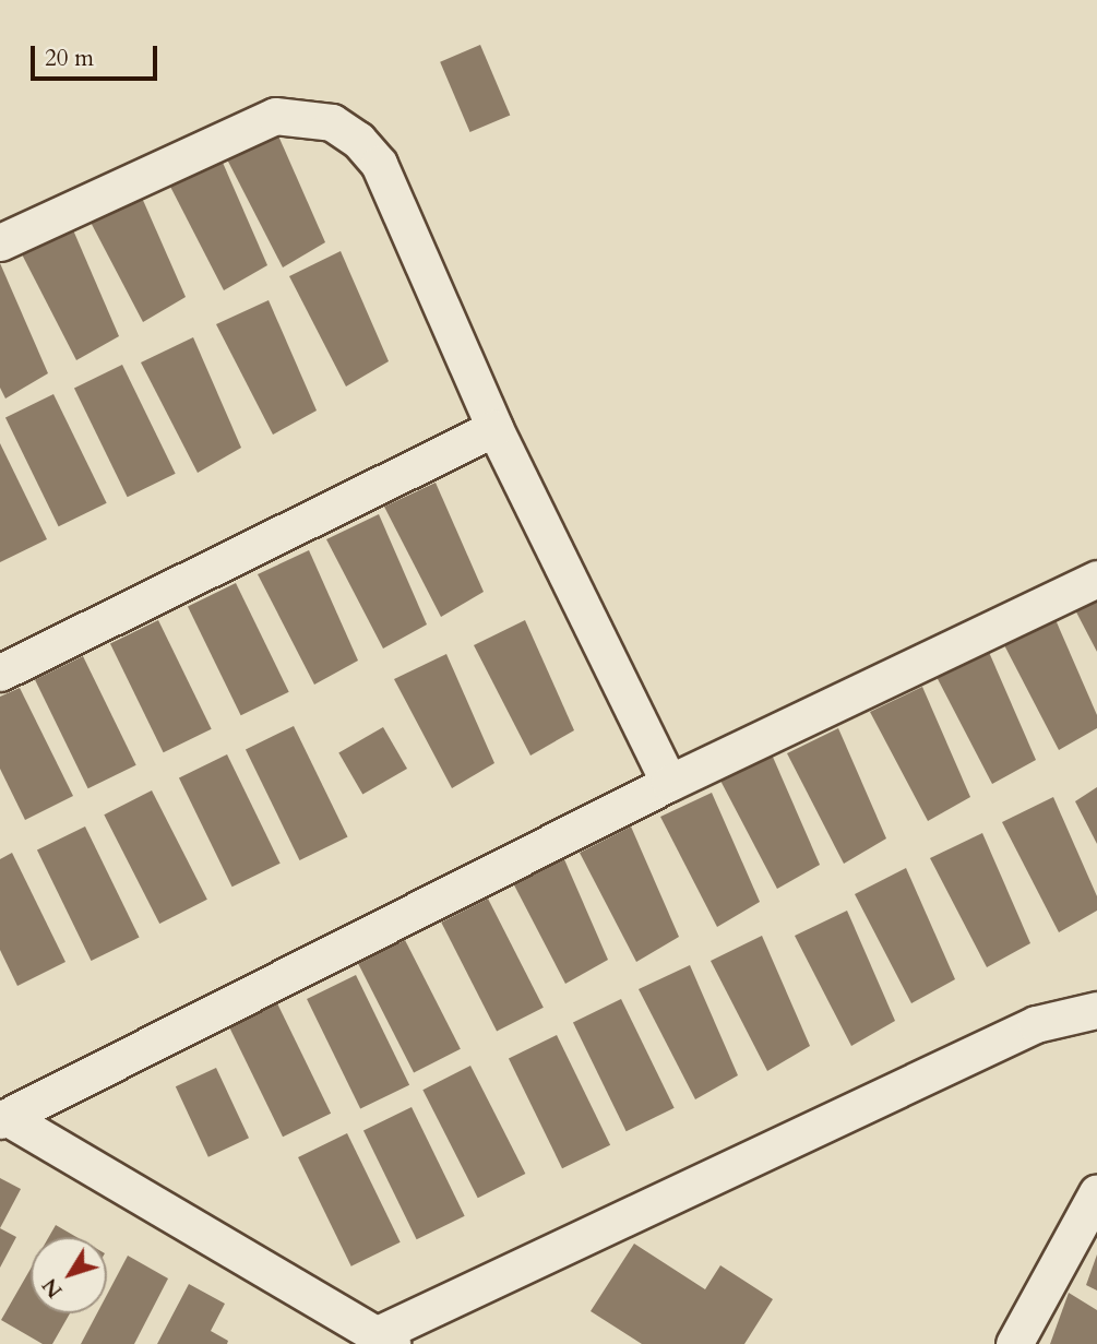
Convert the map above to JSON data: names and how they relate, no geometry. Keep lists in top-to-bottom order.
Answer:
{
  "scale_bar": "20 m",
  "north": "bottom left"
}
